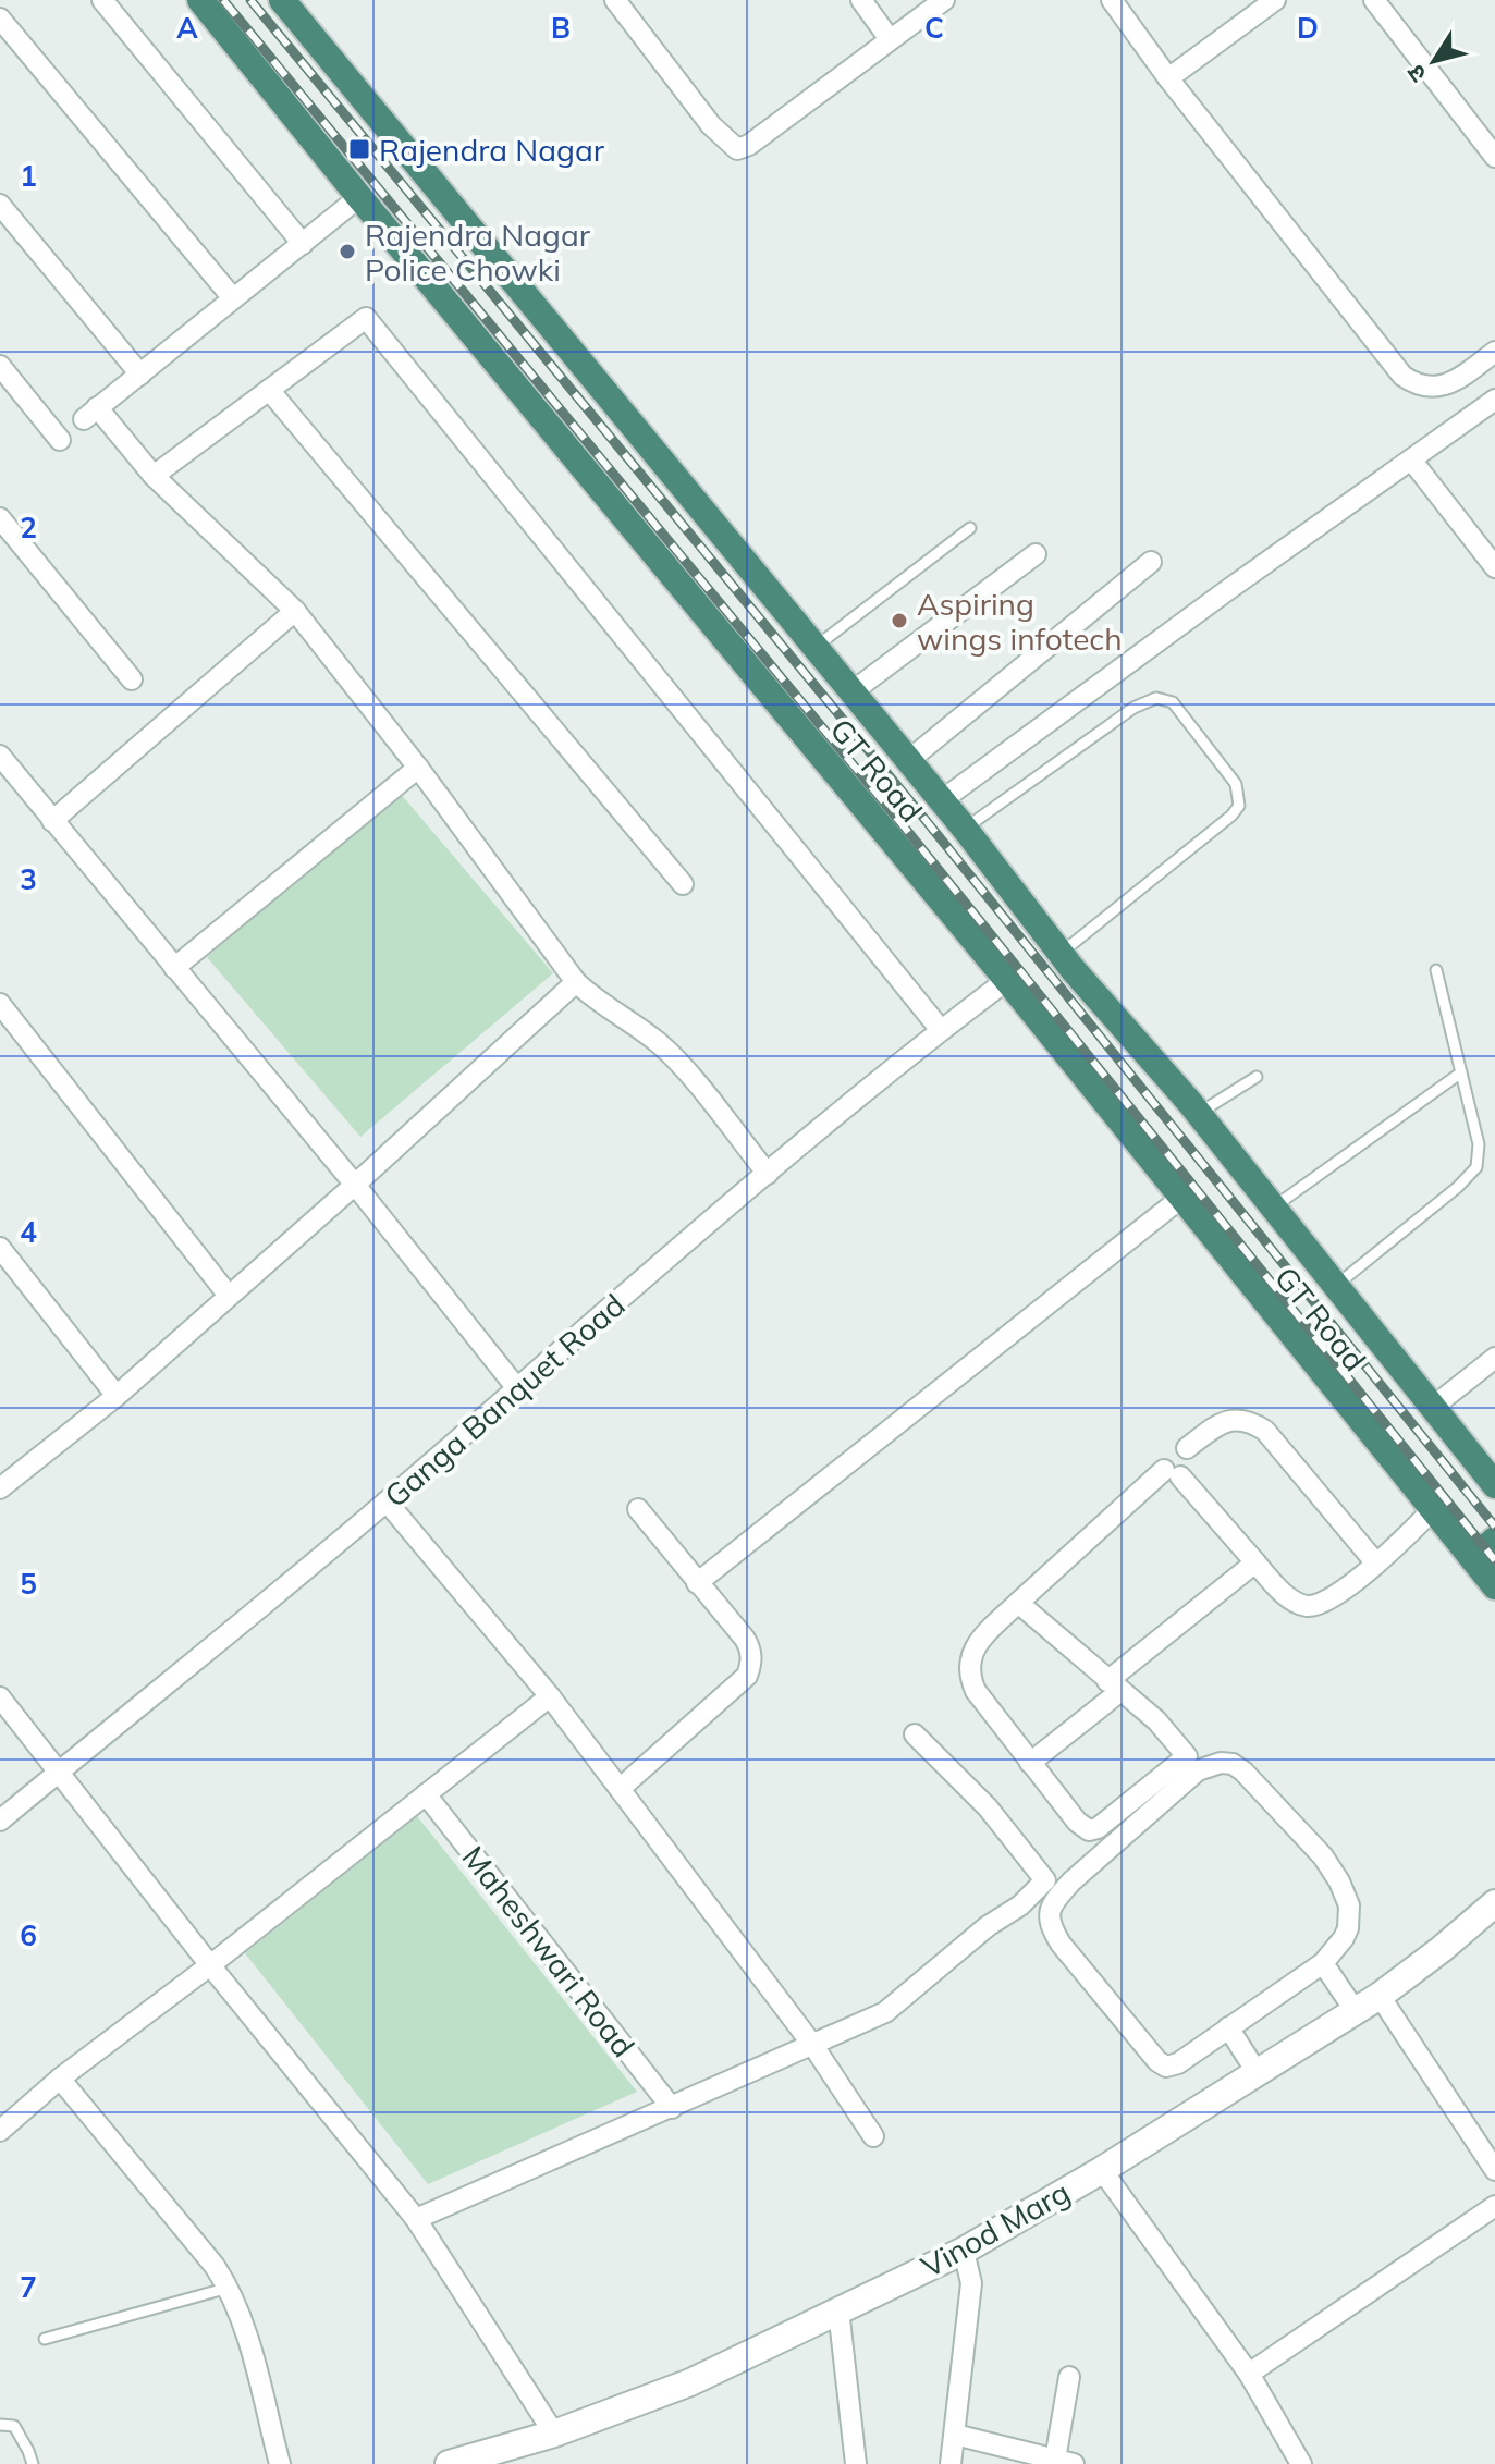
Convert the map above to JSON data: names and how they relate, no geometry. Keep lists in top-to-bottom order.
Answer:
{
  "streets": {
    "highway": ["GT Road"],
    "street": ["Ganga Banquet Road", "Maheshwari Road", "Vinod Marg"]
  },
  "crossings": [
    ["GT Road", "Ganga Banquet Road"]
  ],
  "places": {
    "transit": ["Rajendra Nagar"],
    "other": ["Rajendra Nagar Police Chowki", "Aspiring wings infotech"]
  },
  "north": "bottom left",
  "grid": {
    "columns": [
      "A",
      "B",
      "C",
      "D"
    ],
    "rows": [
      "1",
      "2",
      "3",
      "4",
      "5",
      "6",
      "7"
    ]
  }
}
